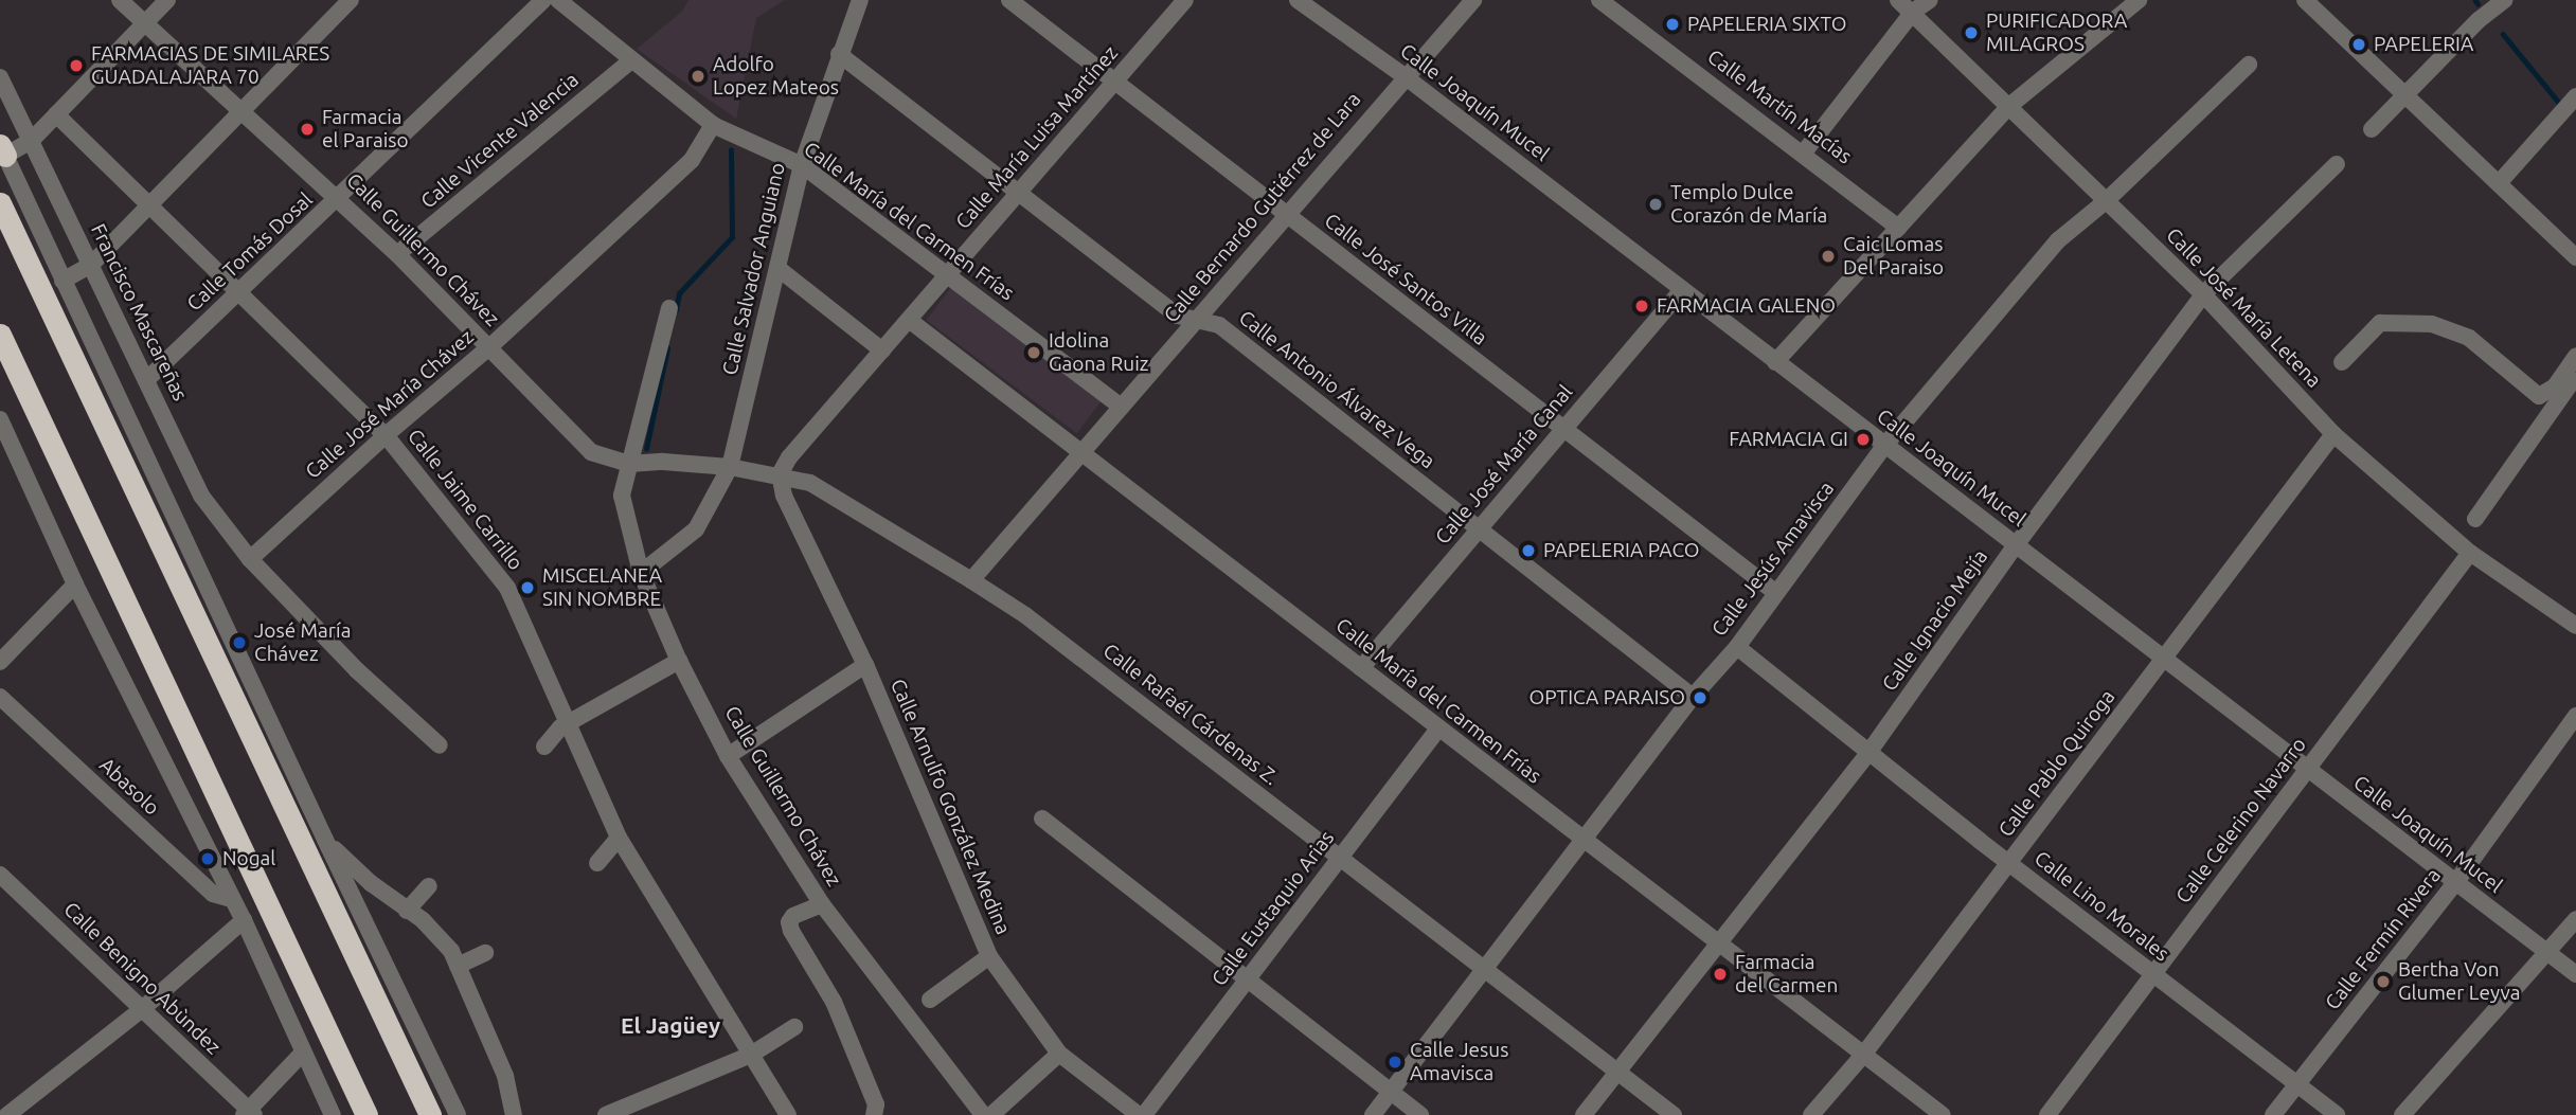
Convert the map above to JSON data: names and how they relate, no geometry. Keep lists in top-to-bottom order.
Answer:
{
  "streets": {
    "street": [
      "Calle Joaquín Mucel",
      "Calle Martín Macías",
      "Calle María Luisa Martínez",
      "Calle Vicente Valencia",
      "Calle Bernardo Gutiérrez de Lara",
      "Calle María del Carmen Frías",
      "Calle Guillermo Chávez",
      "Calle Tomás Dosal",
      "Calle Salvador Anguiano",
      "Calle José Santos Villa",
      "Calle José María Letena",
      "Francisco Mascareñas",
      "Calle Antonio Álvarez Vega",
      "Calle José María Chávez",
      "Calle José María Canal",
      "Calle Jaime Carrillo",
      "Calle Jesús Amavisca",
      "Calle Ignacio Mejía",
      "Calle Rafaél Cárdenas Z.",
      "Calle Pablo Quiroga",
      "Abasolo",
      "Calle Arnulfo González Medina",
      "Calle Celerino Navarro",
      "Calle Lino Morales",
      "Calle Eustaquio Arias",
      "Calle Fermín Rivera",
      "Calle Benigno Abùndez"
    ]
  },
  "crossings": [
    ["Calle Joaquín Mucel", "Calle Bernardo Gutiérrez de Lara"],
    ["Calle Joaquín Mucel", "Calle José María Canal"],
    ["Calle Joaquín Mucel", "Calle Jesús Amavisca"],
    ["Calle Joaquín Mucel", "Calle Ignacio Mejía"],
    ["Calle Joaquín Mucel", "Calle Pablo Quiroga"],
    ["Calle Joaquín Mucel", "Calle Celerino Navarro"],
    ["Calle Joaquín Mucel", "Calle Fermín Rivera"],
    ["Calle María Luisa Martínez", "Calle María del Carmen Frías"],
    ["Calle María Luisa Martínez", "Calle José Santos Villa"],
    ["Calle María Luisa Martínez", "Calle Antonio Álvarez Vega"],
    ["Calle María Luisa Martínez", "Calle Rafaél Cárdenas Z."],
    ["Calle María Luisa Martínez", "Calle Arnulfo González Medina"],
    ["Calle Vicente Valencia", "Calle María del Carmen Frías"],
    ["Calle Vicente Valencia", "Calle Guillermo Chávez"],
    ["Calle Bernardo Gutiérrez de Lara", "Calle María del Carmen Frías"],
    ["Calle Bernardo Gutiérrez de Lara", "Calle José Santos Villa"],
    ["Calle Bernardo Gutiérrez de Lara", "Calle Antonio Álvarez Vega"],
    ["Calle Bernardo Gutiérrez de Lara", "Calle Rafaél Cárdenas Z."],
    ["Calle María del Carmen Frías", "Calle Salvador Anguiano"],
    ["Calle María del Carmen Frías", "Calle José María Chávez"],
    ["Calle María del Carmen Frías", "Calle José María Canal"],
    ["Calle María del Carmen Frías", "Calle Jesús Amavisca"],
    ["Calle María del Carmen Frías", "Calle Ignacio Mejía"],
    ["Calle María del Carmen Frías", "Calle Pablo Quiroga"],
    ["Calle María del Carmen Frías", "Calle Eustaquio Arias"],
    ["Calle Guillermo Chávez", "Calle Tomás Dosal"],
    ["Calle Guillermo Chávez", "Calle José María Chávez"],
    ["Calle Guillermo Chávez", "Calle Rafaél Cárdenas Z."],
    ["Calle Tomás Dosal", "Francisco Mascareñas"],
    ["Calle Tomás Dosal", "Calle Jaime Carrillo"],
    ["Calle Salvador Anguiano", "Calle Antonio Álvarez Vega"],
    ["Calle Salvador Anguiano", "Calle Rafaél Cárdenas Z."],
    ["Calle José Santos Villa", "Calle José María Canal"],
    ["Calle José Santos Villa", "Calle Jesús Amavisca"],
    ["Calle José María Letena", "Calle Jesús Amavisca"],
    ["Calle José María Letena", "Calle Ignacio Mejía"],
    ["Calle José María Letena", "Calle Pablo Quiroga"],
    ["Calle José María Letena", "Calle Celerino Navarro"],
    ["Francisco Mascareñas", "Calle José María Chávez"],
    ["Calle Antonio Álvarez Vega", "Calle José María Canal"],
    ["Calle Antonio Álvarez Vega", "Calle Jesús Amavisca"],
    ["Calle José María Chávez", "Calle Jaime Carrillo"],
    ["Calle Jesús Amavisca", "Calle Rafaél Cárdenas Z."],
    ["Calle Jesús Amavisca", "Calle Lino Morales"],
    ["Calle Ignacio Mejía", "Calle Rafaél Cárdenas Z."],
    ["Calle Ignacio Mejía", "Calle Lino Morales"],
    ["Calle Rafaél Cárdenas Z.", "Calle Arnulfo González Medina"],
    ["Calle Rafaél Cárdenas Z.", "Calle Eustaquio Arias"],
    ["Calle Pablo Quiroga", "Calle Lino Morales"],
    ["Calle Celerino Navarro", "Calle Lino Morales"],
    ["Calle Lino Morales", "Calle Fermín Rivera"]
  ],
  "districts": ["El Jagüey"],
  "places": [
    "PAPELERIA SIXTO",
    "PURIFICADORA MILAGROS",
    "PAPELERIA",
    "FARMACIAS DE SIMILARES GUADALAJARA 70",
    "Adolfo Lopez Mateos",
    "Farmacia el Paraiso",
    "Templo Dulce Corazón de María",
    "Caic Lomas Del Paraiso",
    "FARMACIA GALENO",
    "Idolina Gaona Ruiz",
    "FARMACIA GI",
    "PAPELERIA PACO",
    "MISCELANEA SIN NOMBRE",
    "José María Chávez",
    "OPTICA PARAISO",
    "Nogal",
    "Farmacia del Carmen",
    "Bertha Von Glumer Leyva",
    "Calle Jesus Amavisca"
  ]
}
